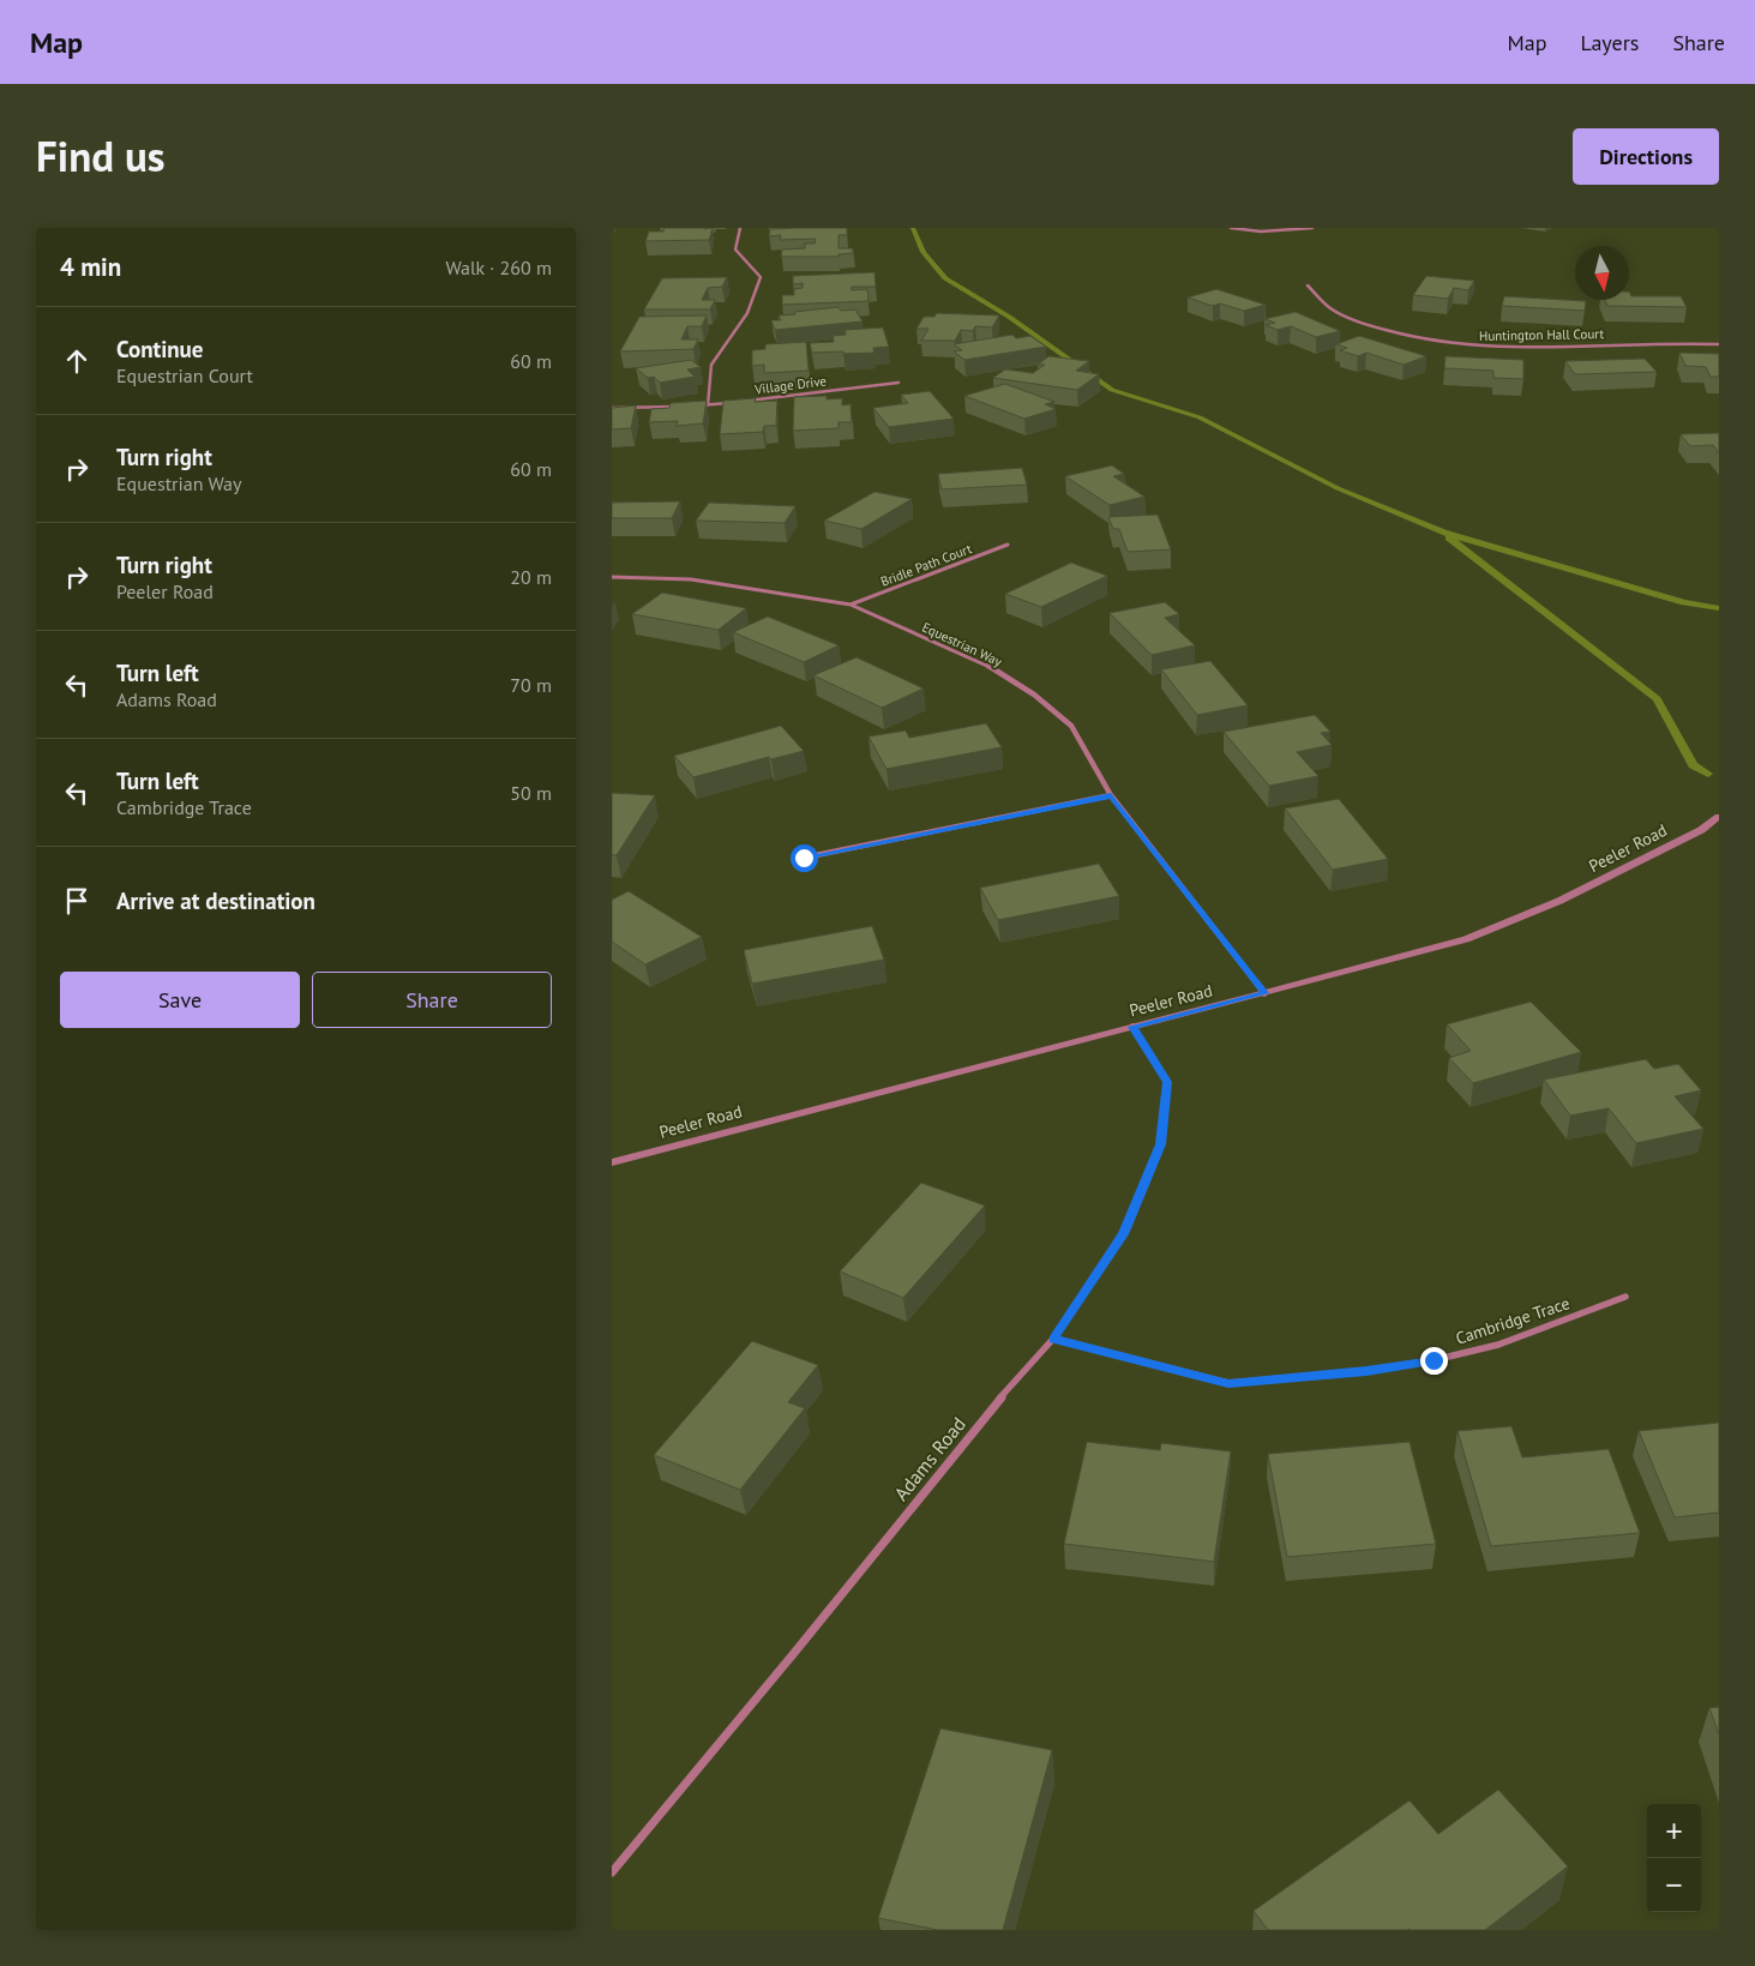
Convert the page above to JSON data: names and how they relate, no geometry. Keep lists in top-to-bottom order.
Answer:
{
  "streets": {
    "street": [
      "Huntington Hall Court",
      "Village Drive",
      "Bridle Path Court",
      "Equestrian Way",
      "Peeler Road",
      "Cambridge Trace",
      "Adams Road"
    ]
  },
  "crossings": [
    ["Bridle Path Court", "Equestrian Way"],
    ["Equestrian Way", "Peeler Road"],
    ["Peeler Road", "Adams Road"],
    ["Cambridge Trace", "Adams Road"]
  ],
  "north": "bottom",
  "page": {
    "header": "Map",
    "nav": ["Map", "Layers", "Share"],
    "title": "Find us",
    "buttons": [
      "Directions",
      ["Save", "Share"]
    ],
    "heading": ["4 min", "Walk · 260 m"],
    "list": [
      ["Continue", "Equestrian Court", "60 m"],
      ["Turn right", "Equestrian Way", "60 m"],
      ["Turn right", "Peeler Road", "20 m"],
      ["Turn left", "Adams Road", "70 m"],
      ["Turn left", "Cambridge Trace", "50 m"],
      "Arrive at destination"
    ],
    "map_buttons": ["+", "−"]
  }
}
